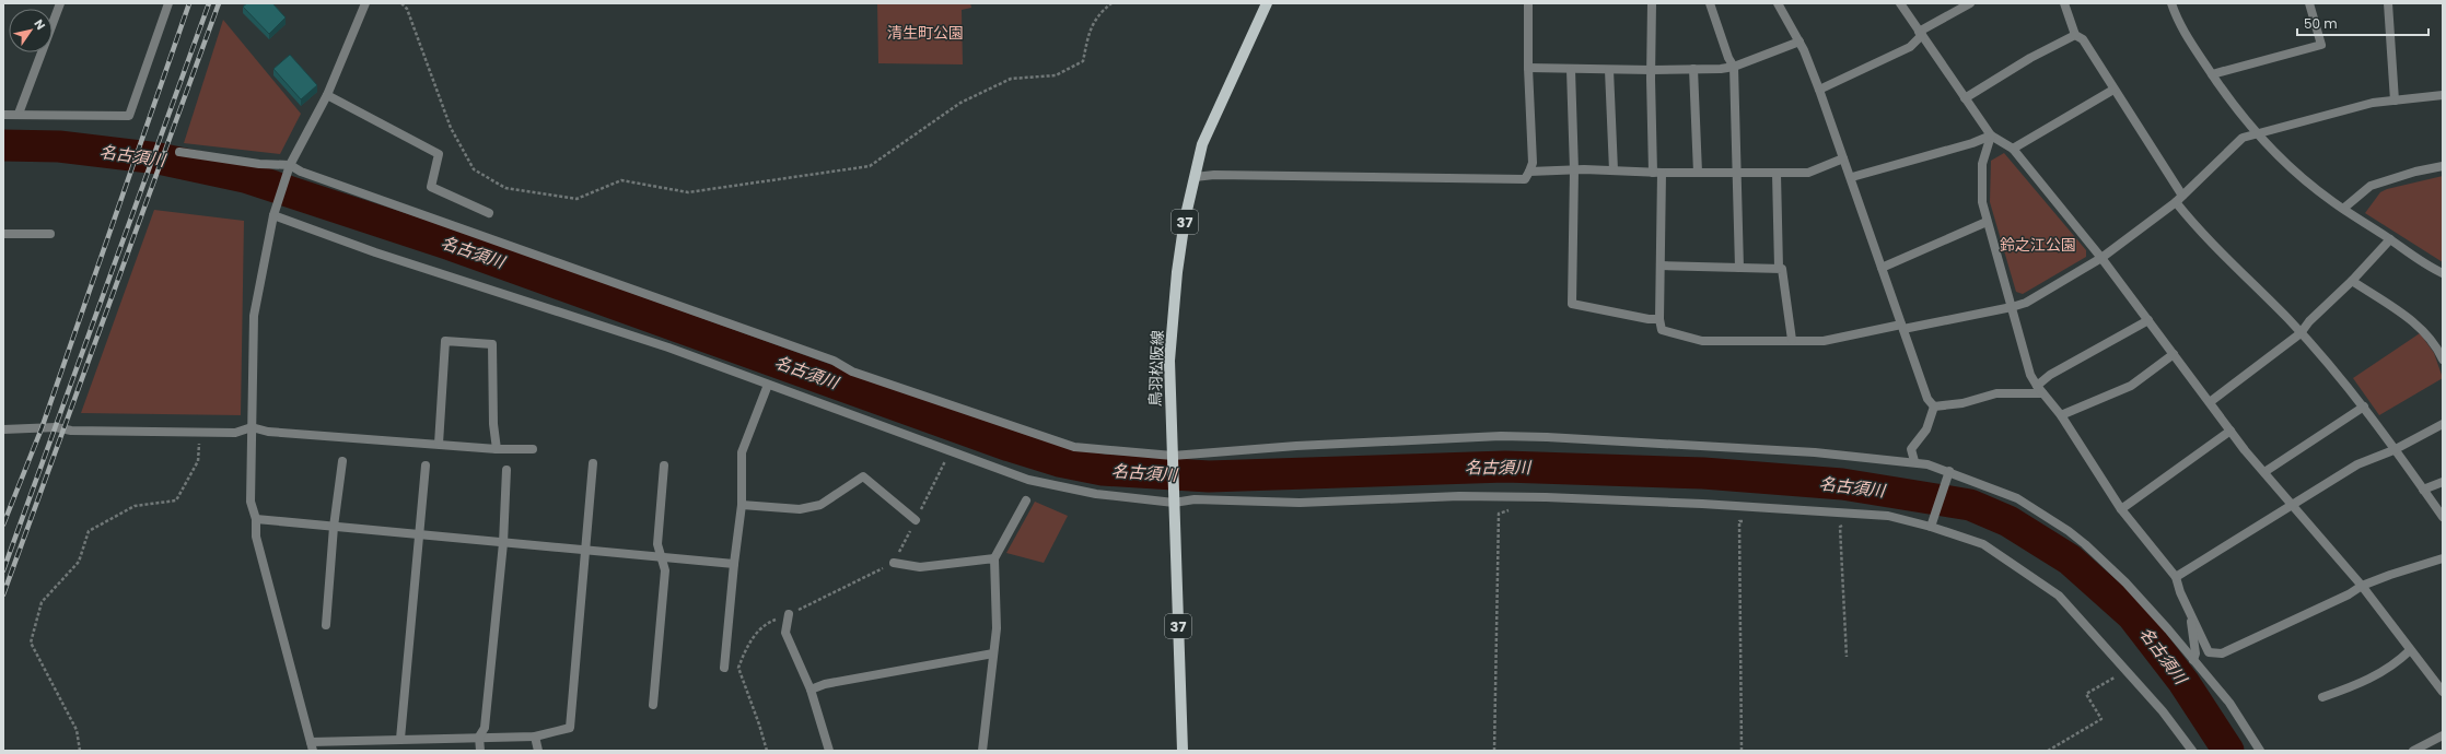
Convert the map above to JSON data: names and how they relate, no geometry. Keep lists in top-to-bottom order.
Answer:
{
  "streets": {
    "main road": ["37", "鳥羽松阪線"]
  },
  "water": ["名古須川"],
  "parks": ["清生町公園", "鈴之江公園"],
  "scale_bar": "50 m",
  "north": "top right"
}
